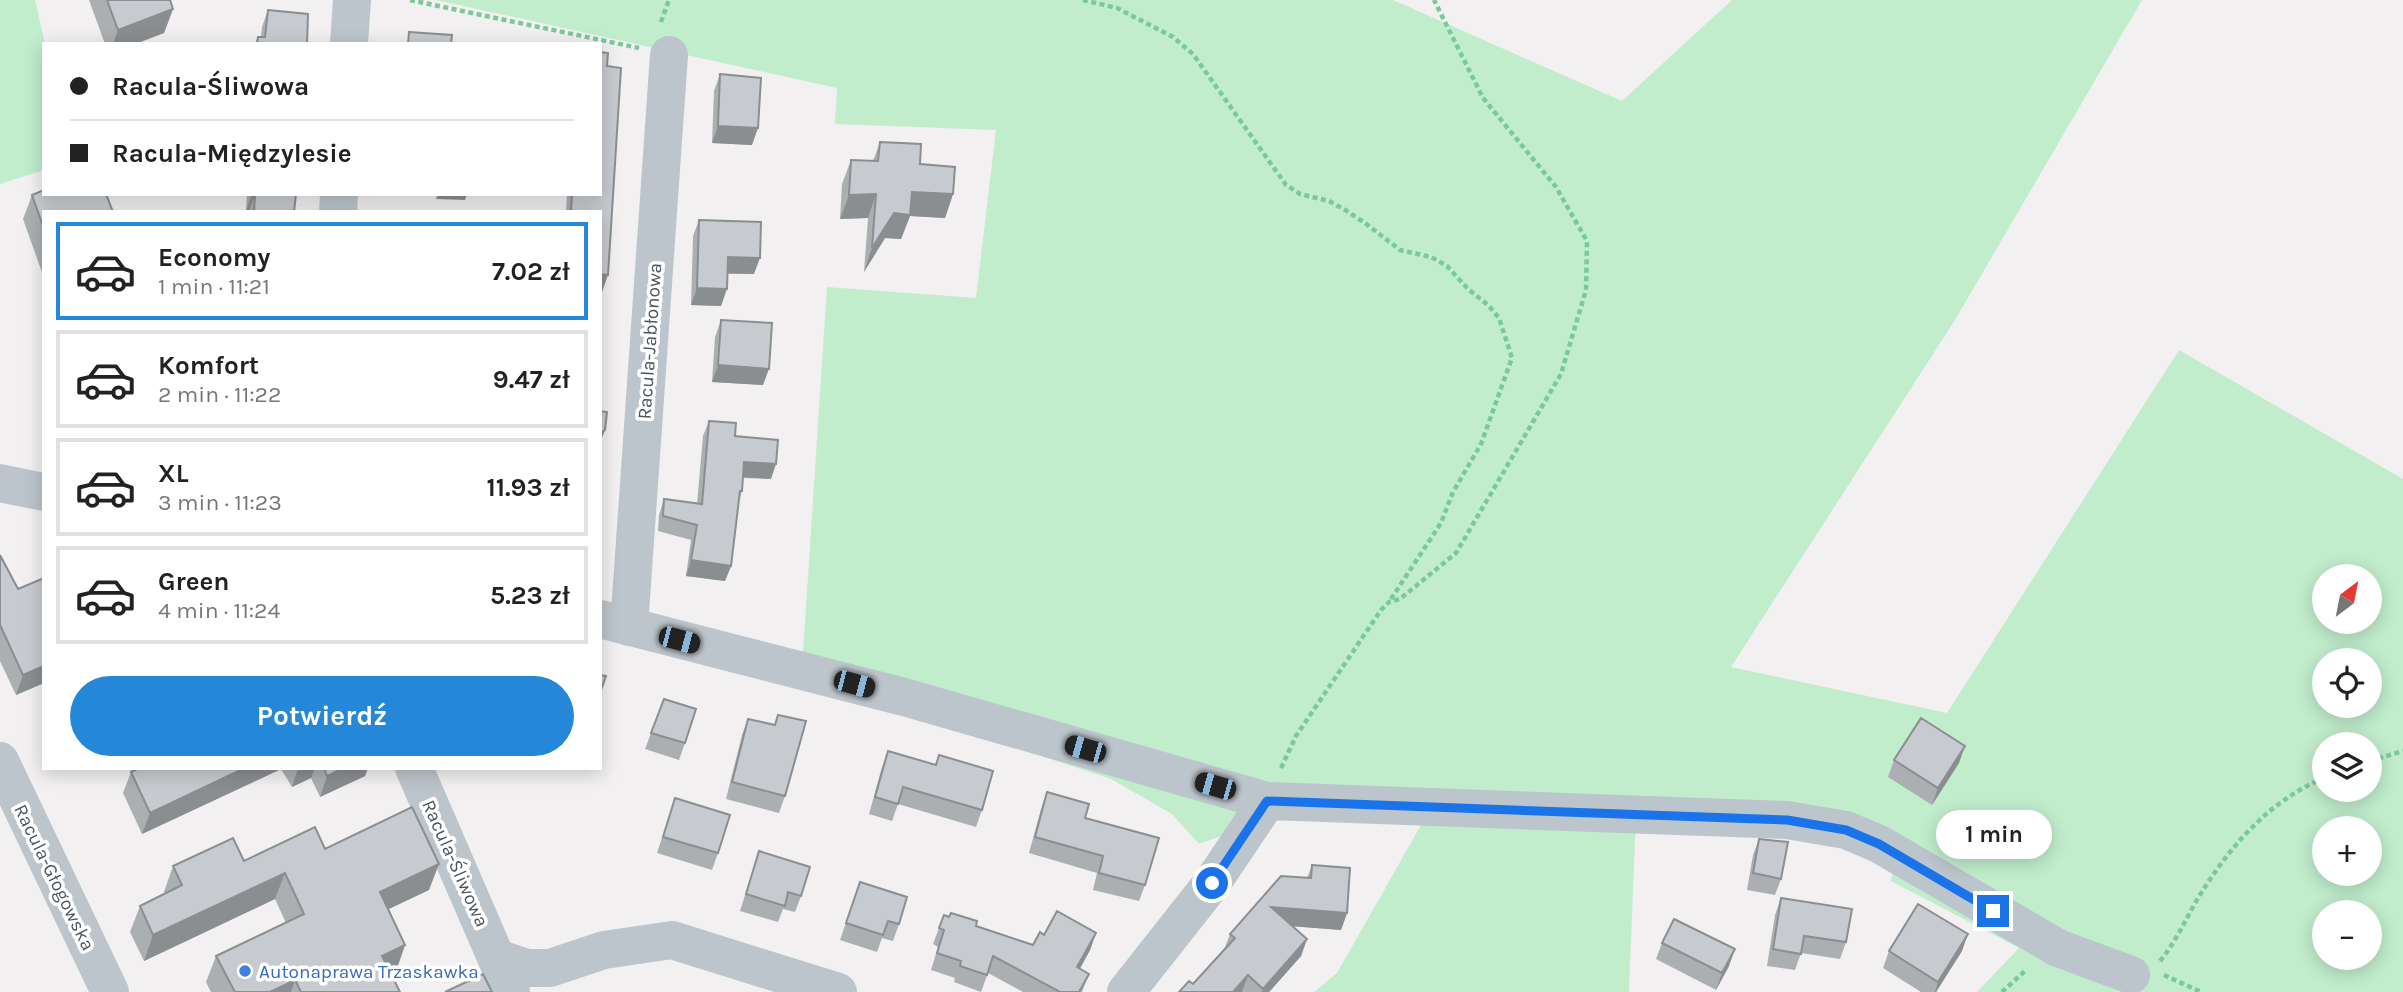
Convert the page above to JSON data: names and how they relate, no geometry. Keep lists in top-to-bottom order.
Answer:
{
  "streets": {
    "street": ["Racula-Jabłonowa", "Racula-Śliwowa", "Racula-Głogowska"]
  },
  "places": ["Autonaprawa Trzaskawka"],
  "north": "top right",
  "page": {
    "banner": ["Racula-Śliwowa", "Racula-Międzylesie"],
    "list": [
      {
        "name": "Economy",
        "note": "1 min · 11:21",
        "value": "7.02 zł"
      },
      {
        "name": "Komfort",
        "note": "2 min · 11:22",
        "value": "9.47 zł"
      },
      {
        "name": "XL",
        "note": "3 min · 11:23",
        "value": "11.93 zł"
      },
      {
        "name": "Green",
        "note": "4 min · 11:24",
        "value": "5.23 zł"
      }
    ],
    "map_buttons": ["+", "−"],
    "buttons": "Potwierdź",
    "bubble": "1 min"
  }
}
